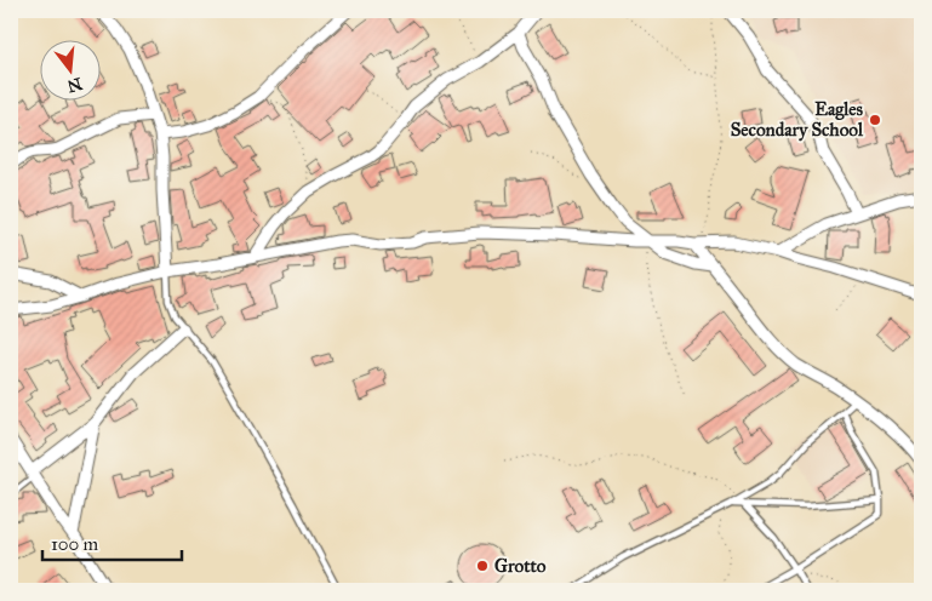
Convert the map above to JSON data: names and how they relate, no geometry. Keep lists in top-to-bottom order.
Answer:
{
  "places": ["Eagles Secondary School", "Grotto"],
  "scale_bar": "100 m",
  "north": "bottom"
}
